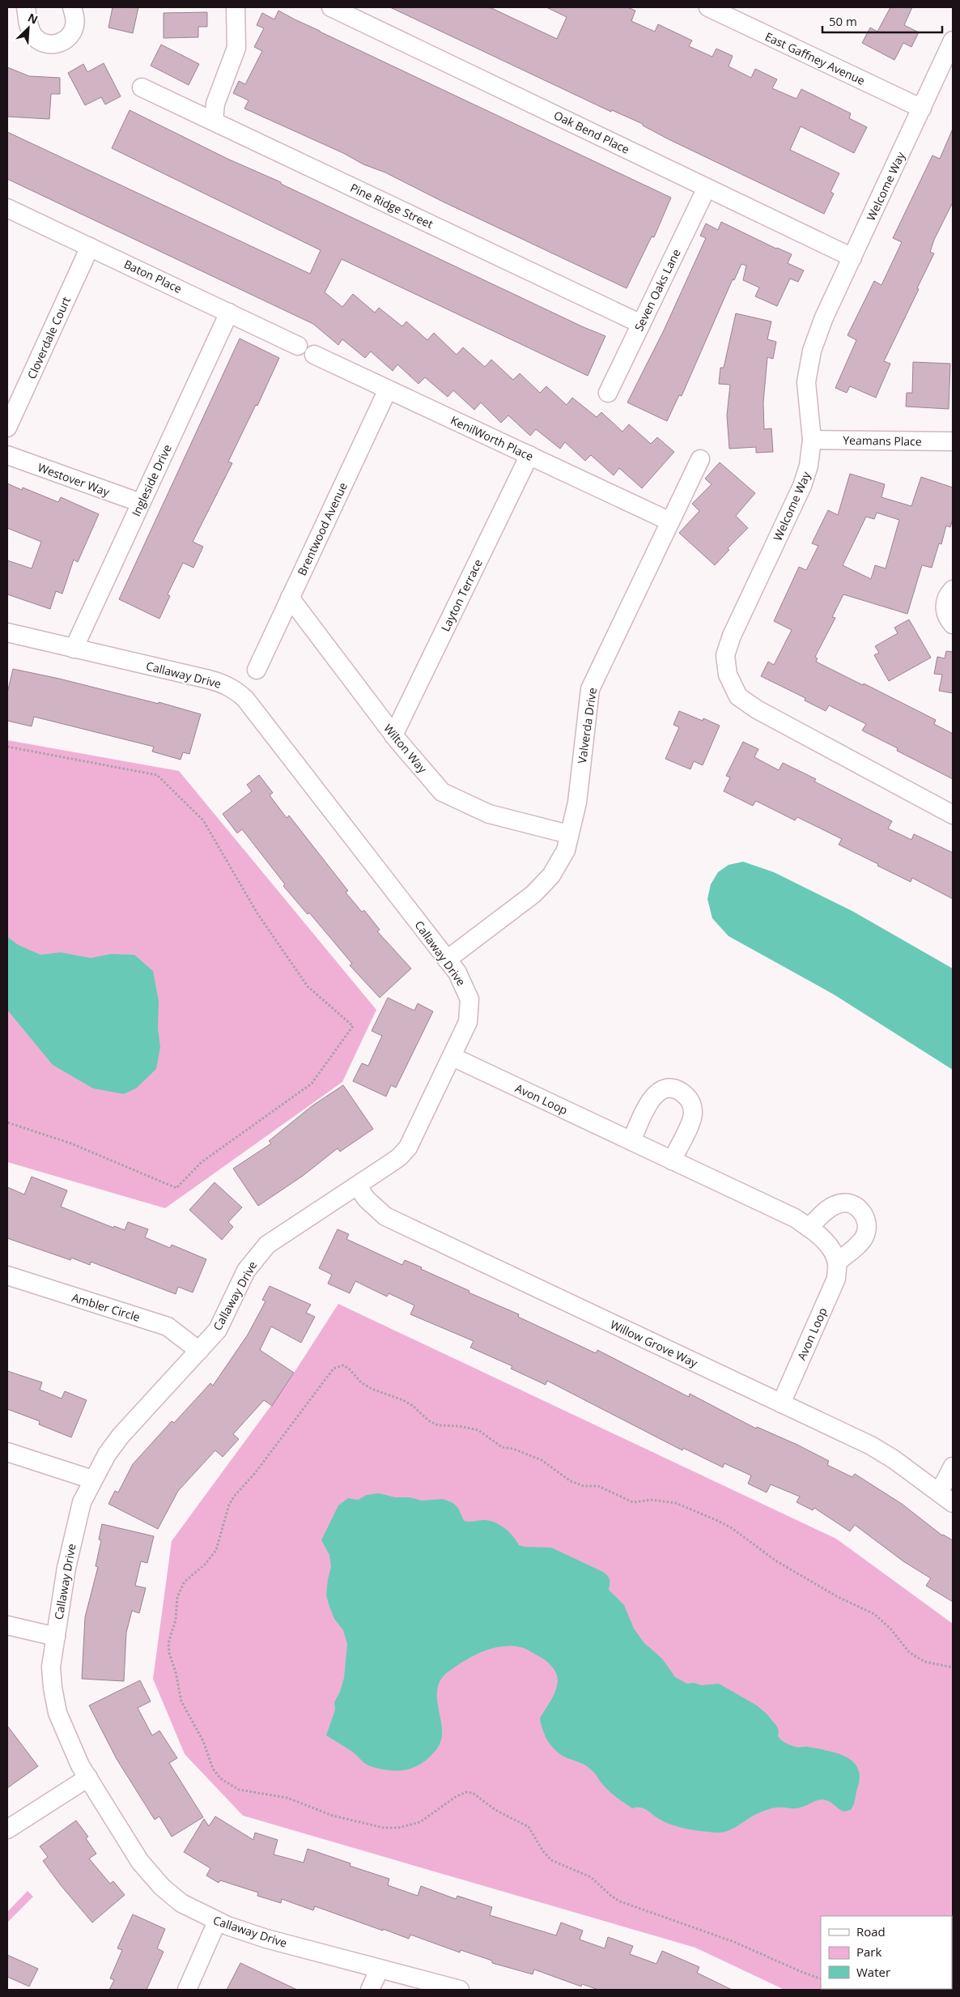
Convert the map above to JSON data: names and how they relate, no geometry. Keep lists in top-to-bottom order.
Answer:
{
  "streets": {
    "street": [
      "East Gaffney Avenue",
      "Oak Bend Place",
      "Welcome Way",
      "Pine Ridge Street",
      "Baton Place",
      "Seven Oaks Lane",
      "Cloverdale Court",
      "KenilWorth Place",
      "Yeamans Place",
      "Westover Way",
      "Ingleside Drive",
      "Brentwood Avenue",
      "Layton Terrace",
      "Callaway Drive",
      "Valverda Drive",
      "Wilton Way",
      "Avon Loop",
      "Ambler Circle",
      "Willow Grove Way"
    ]
  },
  "crossings": [
    ["East Gaffney Avenue", "Welcome Way"],
    ["Oak Bend Place", "Welcome Way"],
    ["Oak Bend Place", "Seven Oaks Lane"],
    ["Welcome Way", "Yeamans Place"],
    ["Pine Ridge Street", "Seven Oaks Lane"],
    ["Baton Place", "Cloverdale Court"],
    ["Baton Place", "Ingleside Drive"],
    ["KenilWorth Place", "Brentwood Avenue"],
    ["KenilWorth Place", "Layton Terrace"],
    ["KenilWorth Place", "Valverda Drive"],
    ["Westover Way", "Ingleside Drive"],
    ["Ingleside Drive", "Callaway Drive"],
    ["Brentwood Avenue", "Wilton Way"],
    ["Layton Terrace", "Wilton Way"],
    ["Callaway Drive", "Valverda Drive"],
    ["Callaway Drive", "Avon Loop"],
    ["Callaway Drive", "Ambler Circle"],
    ["Callaway Drive", "Willow Grove Way"],
    ["Valverda Drive", "Wilton Way"],
    ["Avon Loop", "Willow Grove Way"]
  ],
  "legend": ["Road", "Park", "Water"],
  "scale_bar": "50 m",
  "north": "top right"
}
